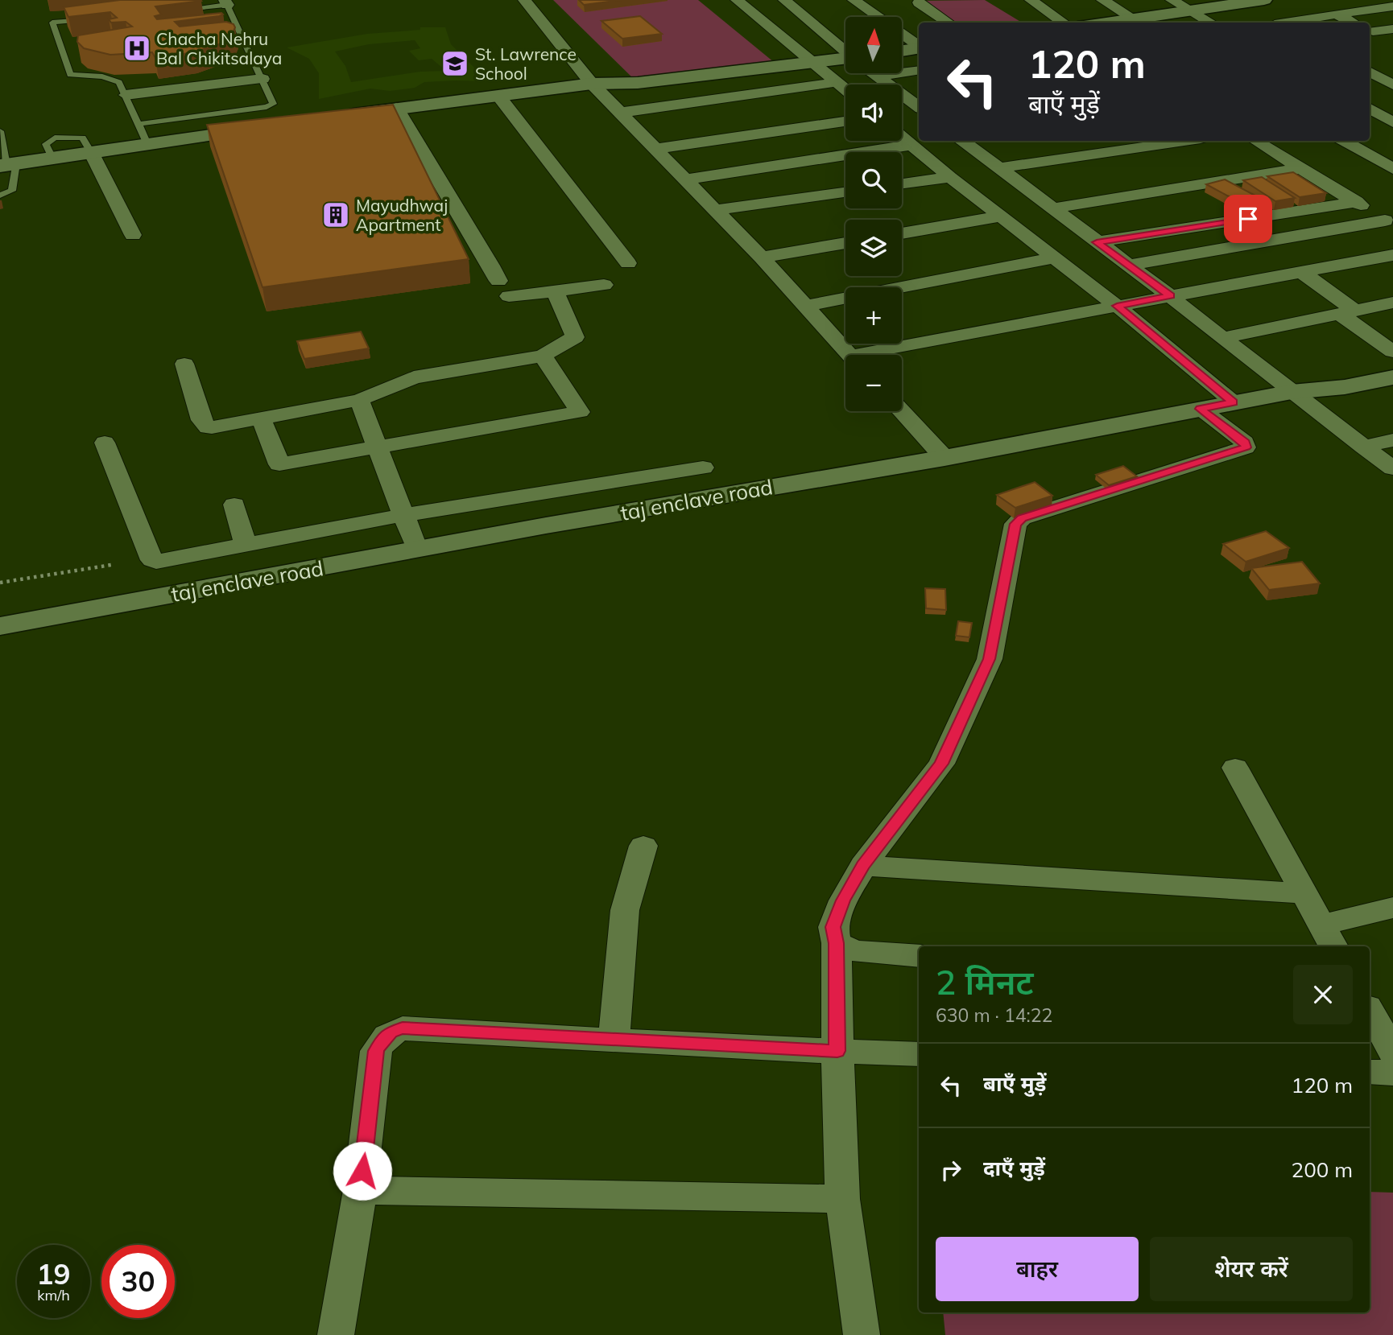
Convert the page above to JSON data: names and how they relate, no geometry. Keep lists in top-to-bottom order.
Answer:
{
  "streets": {
    "street": ["taj enclave road"]
  },
  "places": {
    "hospital": ["Chacha Nehru Bal Chikitsalaya"],
    "school or university": ["St. Lawrence School"],
    "building": ["Mayudhwaj Apartment"]
  },
  "north": "top",
  "page": {
    "map_buttons": ["+", "−"],
    "turn": ["120 m", "बाएँ मुड़ें"],
    "heading": ["2 मिनट", "630 m · 14:22"],
    "list": [
      {
        "name": "बाएँ मुड़ें",
        "value": "120 m"
      },
      {
        "name": "दाएँ मुड़ें",
        "value": "200 m"
      }
    ],
    "buttons": ["बाहर", "शेयर करें"],
    "speed": "19 km/h",
    "limit": "30"
  }
}
